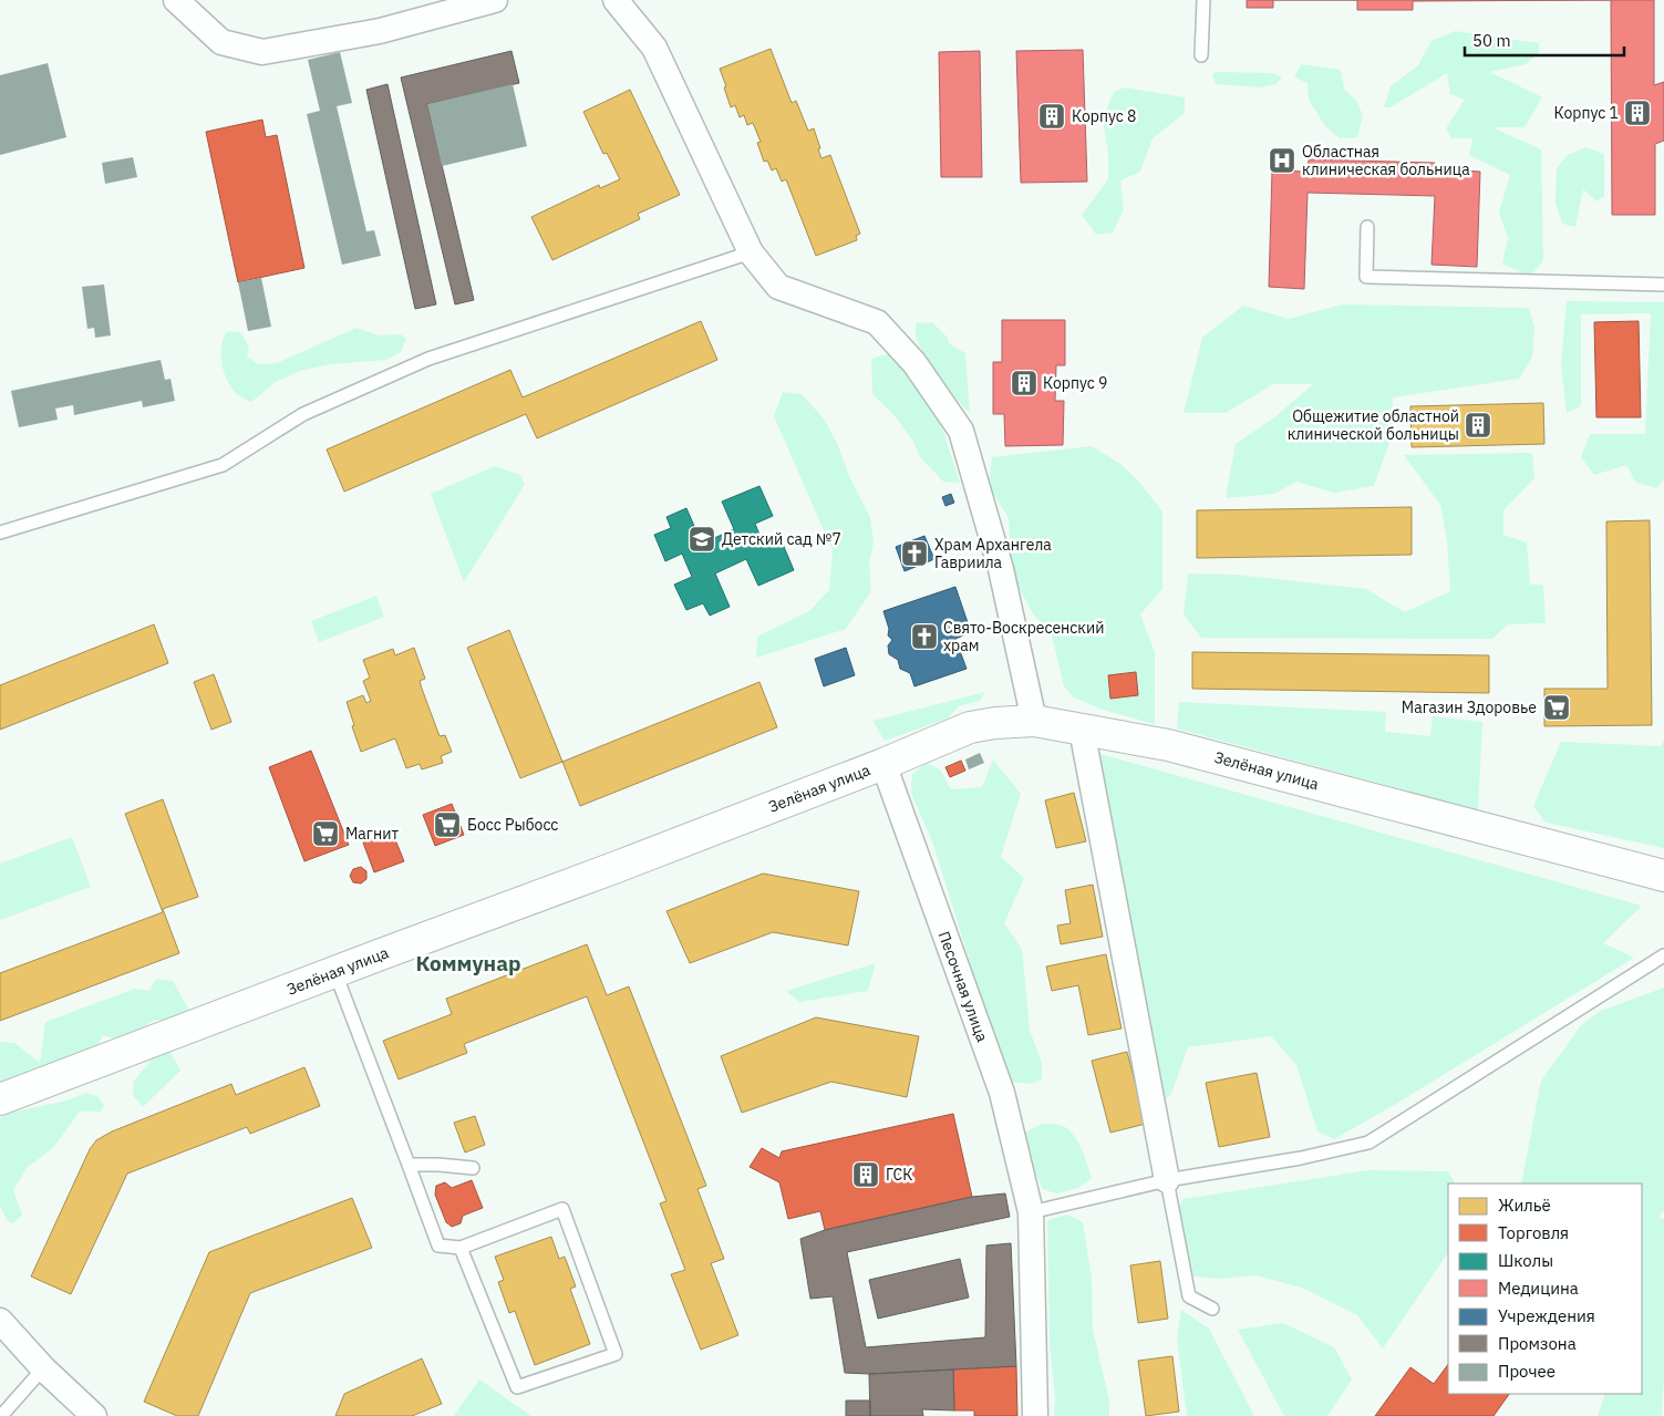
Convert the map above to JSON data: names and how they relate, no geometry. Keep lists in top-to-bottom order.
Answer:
{
  "streets": {
    "street": ["Зелёная улица", "Песочная улица"]
  },
  "crossings": [
    ["Зелёная улица", "Песочная улица"]
  ],
  "districts": ["Коммунар"],
  "places": {
    "building": [
      "Корпус 1",
      "Корпус 8",
      "Корпус 9",
      "Общежитие областной клинической больницы",
      "ГСК"
    ],
    "hospital": ["Областная клиническая больница"],
    "school or university": ["Детский сад №7"],
    "church": ["Храм Архангела Гавриила", "Свято-Воскресенский храм"],
    "supermarket": ["Магазин Здоровье", "Босс Рыбосс", "Магнит"]
  },
  "legend": [
    "Жильё",
    "Торговля",
    "Школы",
    "Медицина",
    "Учреждения",
    "Промзона",
    "Прочее"
  ],
  "scale_bar": "50 m"
}
